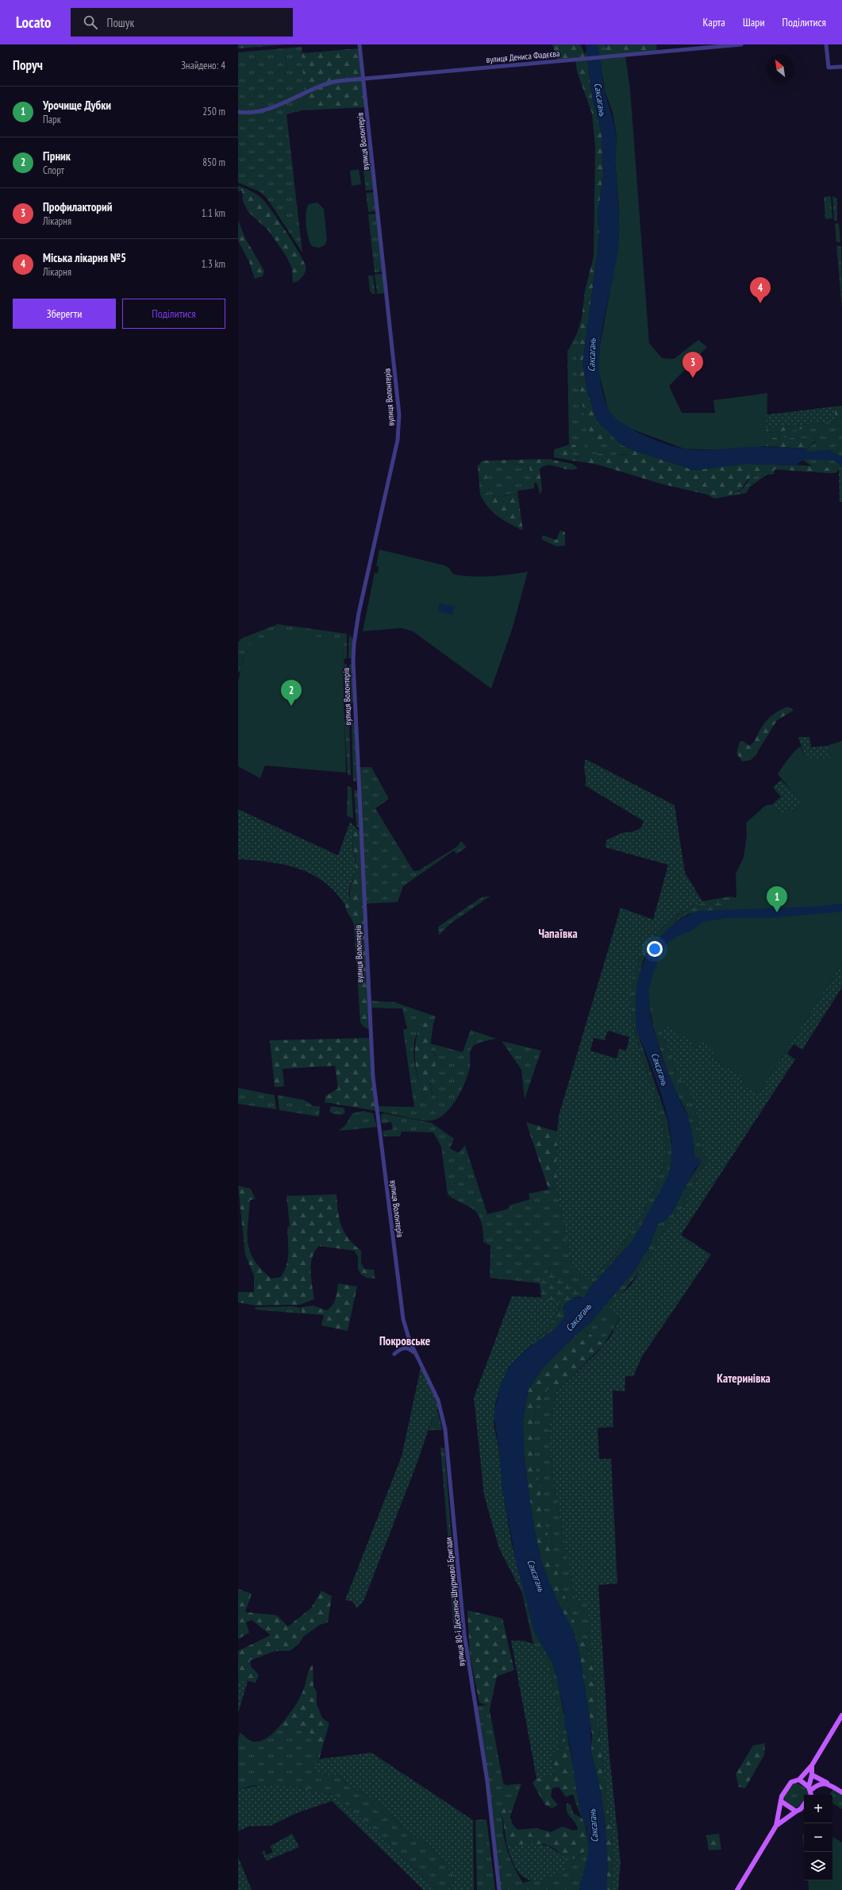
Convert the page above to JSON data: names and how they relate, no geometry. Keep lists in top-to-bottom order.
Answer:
{
  "streets": {
    "street": ["вулиця Дениса Фадєєва", "вулиця Волонтерів", "вулиця 80-ї Десантно-Штурмової Бригади"]
  },
  "crossings": [
    ["вулиця Дениса Фадєєва", "вулиця Волонтерів"],
    ["вулиця Волонтерів", "вулиця 80-ї Десантно-Штурмової Бригади"]
  ],
  "districts": ["Чапаївка", "Покровське", "Катеринівка"],
  "water": ["Саксагань"],
  "north": "top left",
  "page": {
    "header": "Locato",
    "search": "Пошук",
    "nav": ["Карта", "Шари", "Поділитися"],
    "heading": ["Поруч", "Знайдено: 4"],
    "list": [
      {
        "mark": "1",
        "name": "Урочище Дубки",
        "note": "Парк",
        "value": "250 m"
      },
      {
        "mark": "2",
        "name": "Гірник",
        "note": "Спорт",
        "value": "850 m"
      },
      {
        "mark": "3",
        "name": "Профилакторий",
        "note": "Лікарня",
        "value": "1.1 km"
      },
      {
        "mark": "4",
        "name": "Міська лікарня №5",
        "note": "Лікарня",
        "value": "1.3 km"
      }
    ],
    "pins": [
      "4",
      "3",
      "2",
      "1"
    ],
    "buttons": ["Зберегти", "Поділитися"],
    "map_buttons": ["+", "−"]
  }
}
